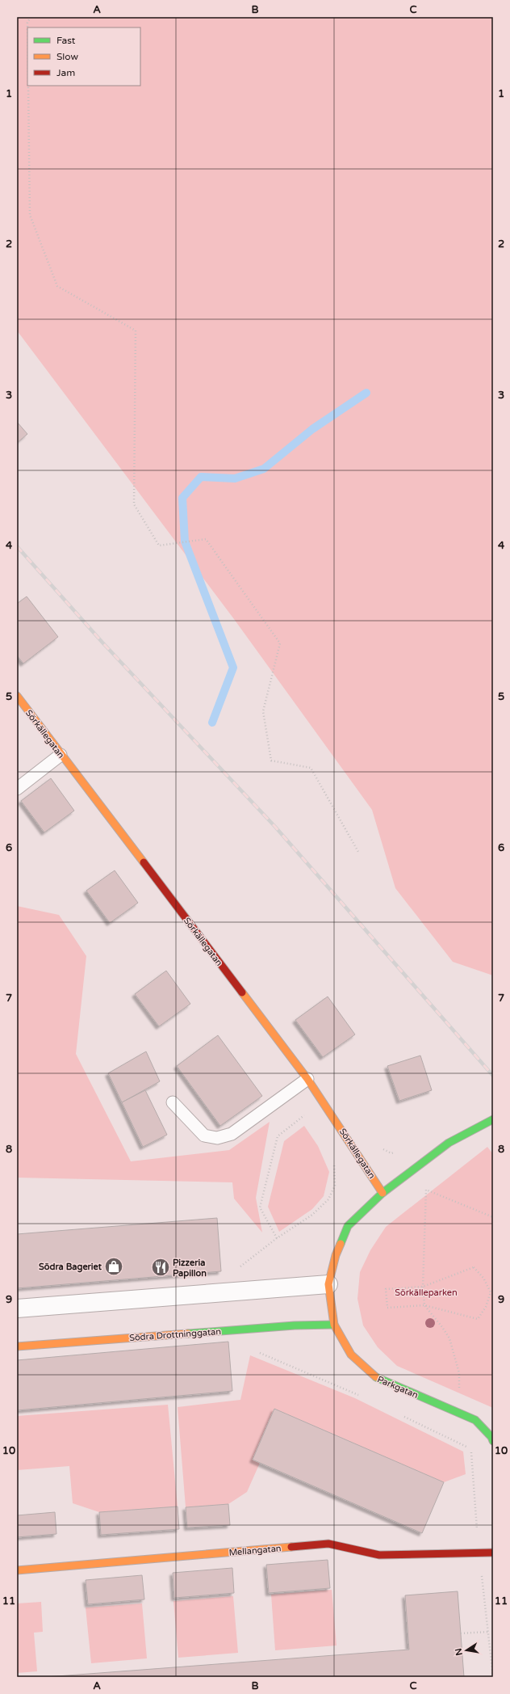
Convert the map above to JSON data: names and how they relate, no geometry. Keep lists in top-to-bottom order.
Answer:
{
  "streets": {
    "street": [
      "Sörkällegatan",
      "Södra Drottninggatan",
      "Parkgatan",
      "Mellangatan"
    ]
  },
  "crossings": [
    ["Sörkällegatan", "Parkgatan"],
    ["Södra Drottninggatan", "Parkgatan"]
  ],
  "parks": ["Sörkälleparken"],
  "places": {
    "shop": ["Södra Bageriet"],
    "restaurant": ["Pizzeria Papillon"]
  },
  "legend": ["Fast", "Slow", "Jam"],
  "north": "left",
  "grid": {
    "columns": ["A", "B", "C"],
    "rows": [
      "1",
      "2",
      "3",
      "4",
      "5",
      "6",
      "7",
      "8",
      "9",
      "10",
      "11"
    ]
  }
}
